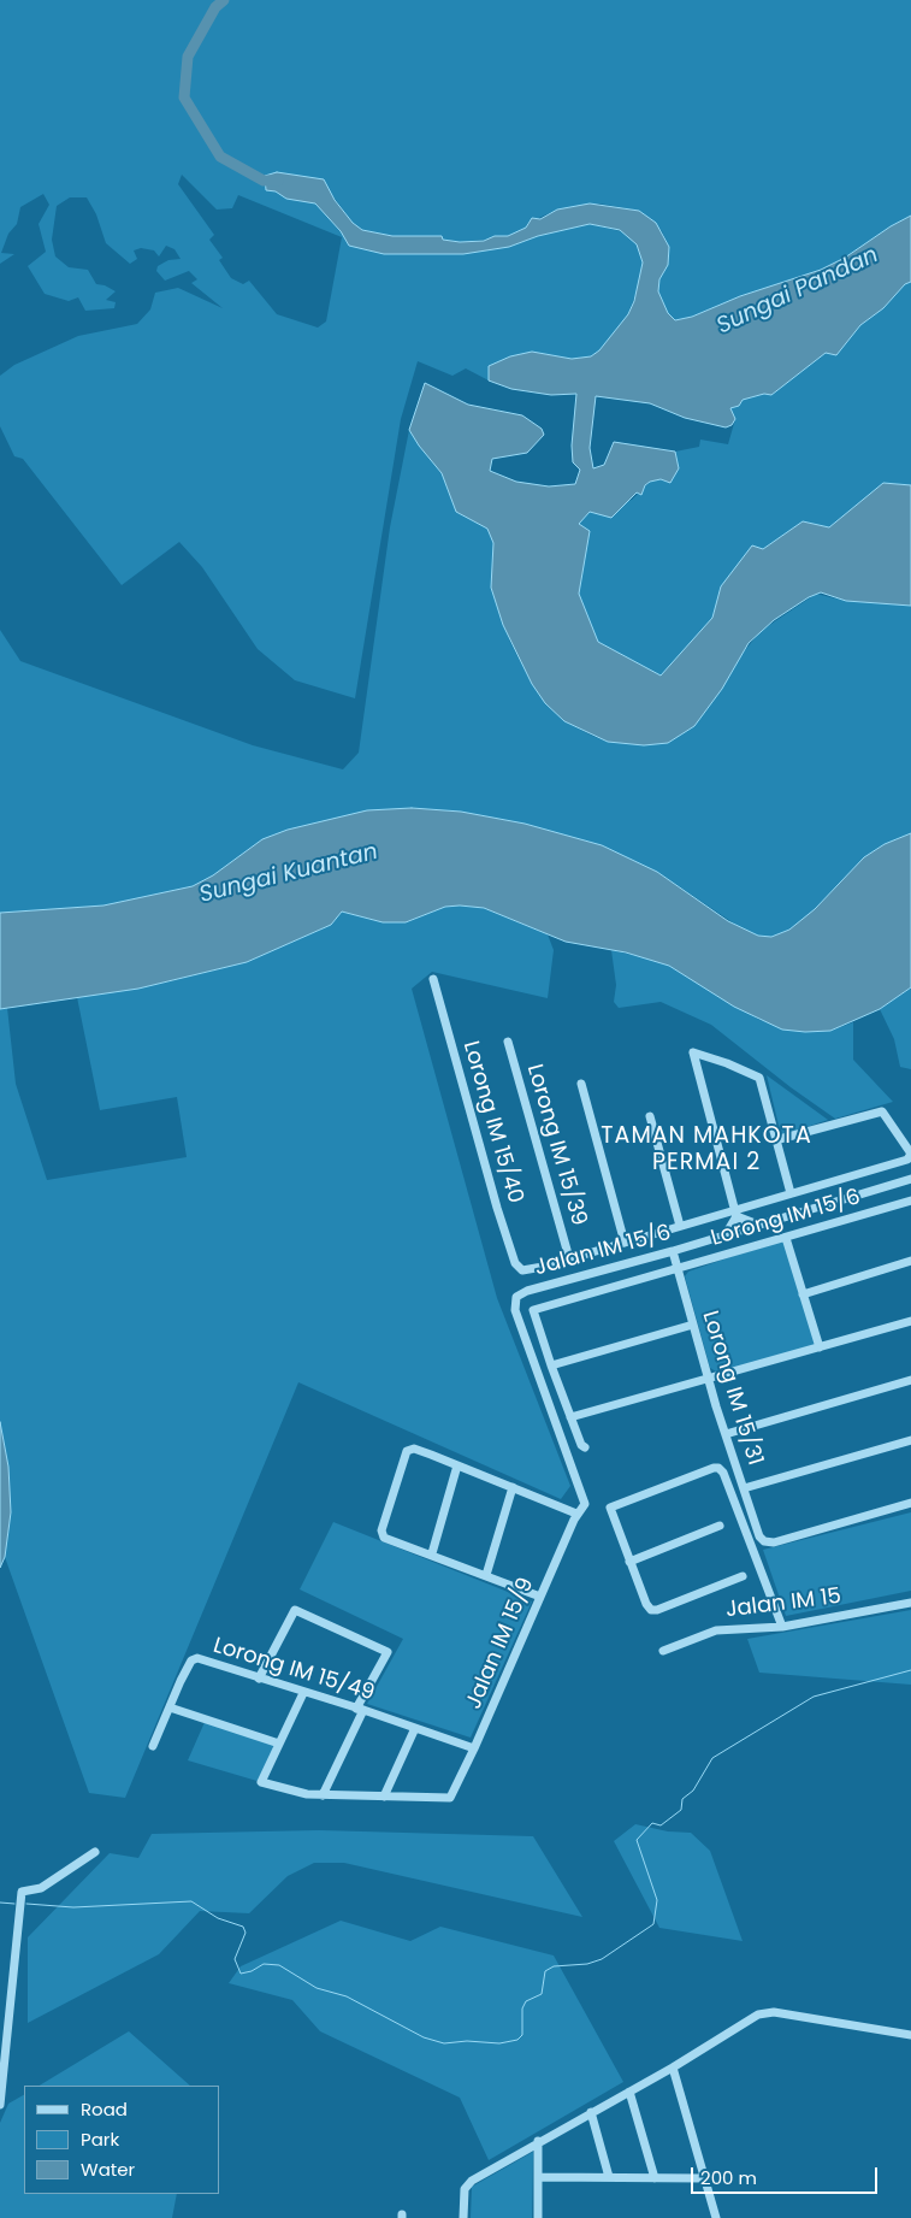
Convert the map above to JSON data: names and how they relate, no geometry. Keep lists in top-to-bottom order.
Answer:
{
  "streets": {
    "street": [
      "Lorong IM 15/40",
      "Lorong IM 15/39",
      "Lorong IM 15/6",
      "Jalan IM 15/6",
      "Lorong IM 15/31",
      "Jalan IM 15",
      "Jalan IM 15/9",
      "Lorong IM 15/49"
    ]
  },
  "crossings": [
    ["Lorong IM 15/40", "Lorong IM 15/39"],
    ["Lorong IM 15/6", "Lorong IM 15/31"],
    ["Jalan IM 15/6", "Lorong IM 15/31"],
    ["Jalan IM 15/6", "Jalan IM 15/9"],
    ["Jalan IM 15/9", "Lorong IM 15/49"]
  ],
  "districts": ["TAMAN MAHKOTA PERMAI 2"],
  "water": ["Sungai Pandan", "Sungai Kuantan"],
  "legend": ["Road", "Park", "Water"],
  "scale_bar": "200 m"
}
